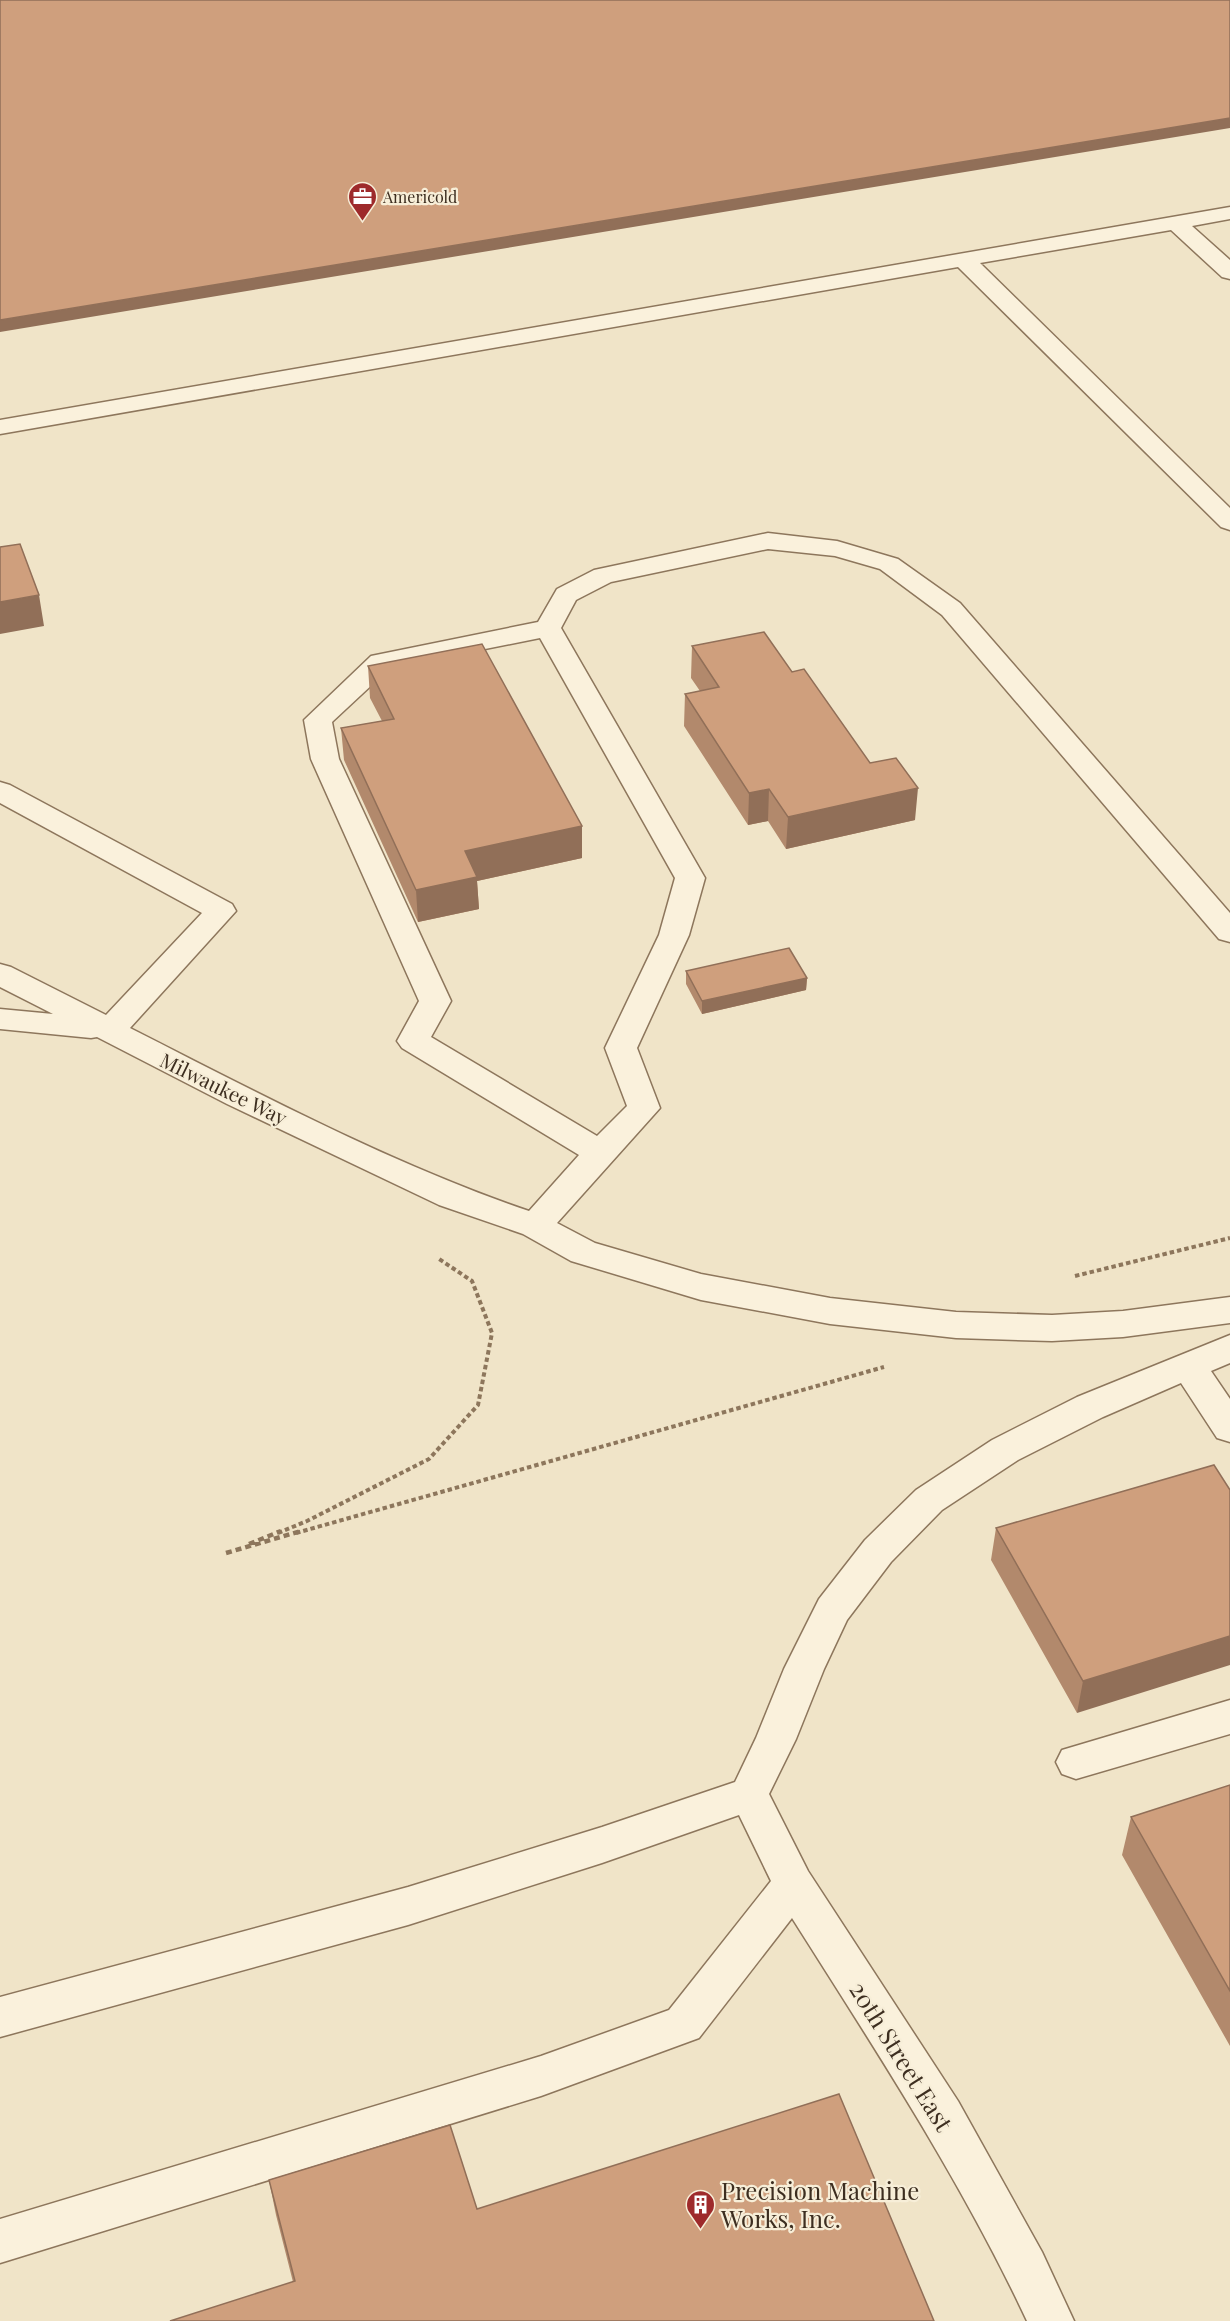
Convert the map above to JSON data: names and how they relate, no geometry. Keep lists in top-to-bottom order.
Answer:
{
  "streets": {
    "street": ["Milwaukee Way", "20th Street East"]
  },
  "places": {
    "office": ["Americold"],
    "building": ["Precision Machine Works, Inc."]
  }
}
